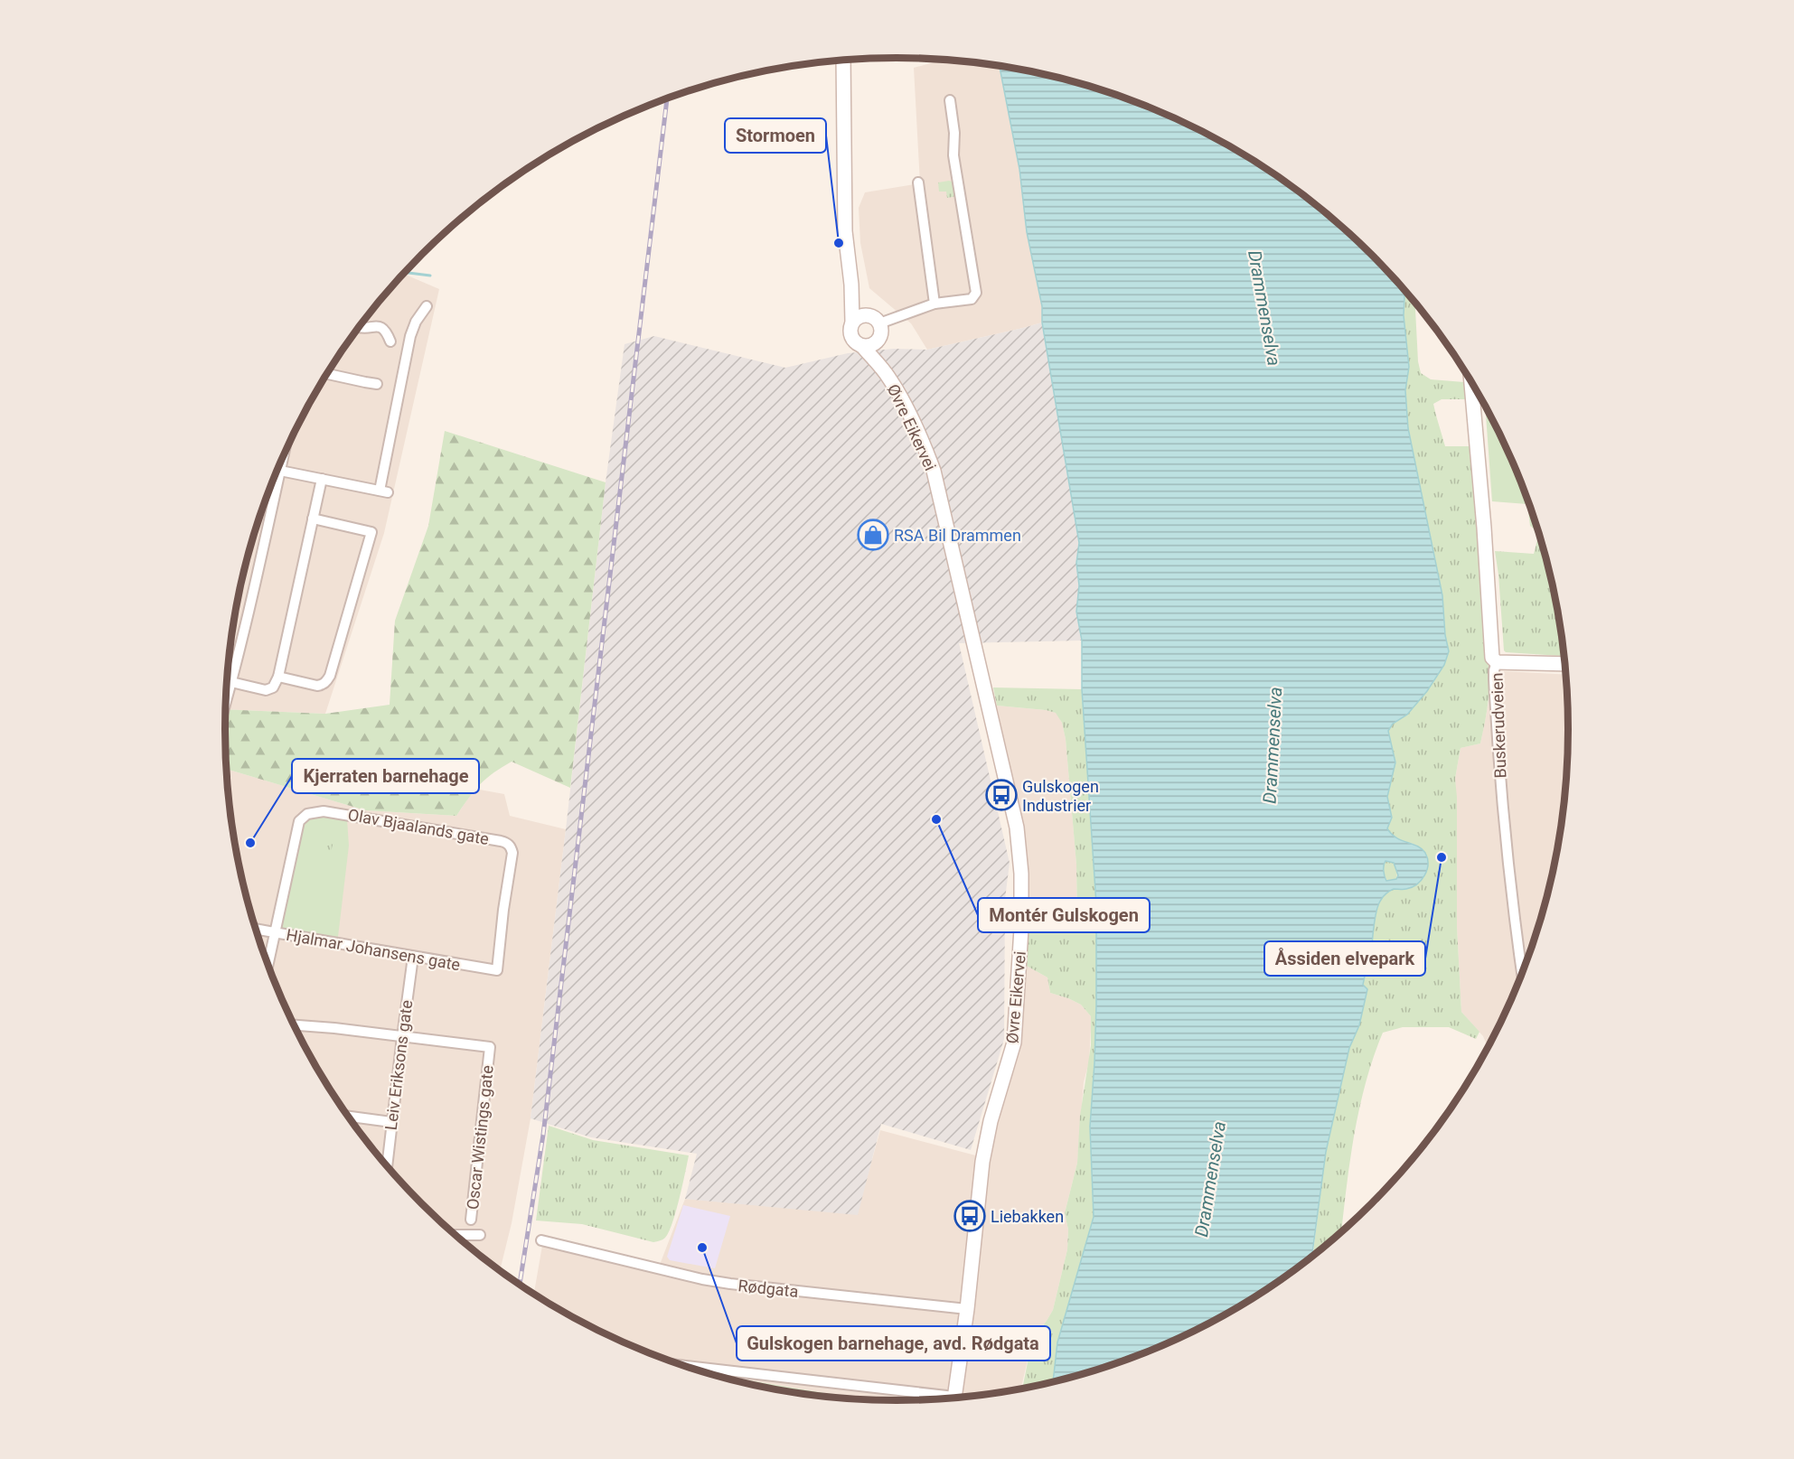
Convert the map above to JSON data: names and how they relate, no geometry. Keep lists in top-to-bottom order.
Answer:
{
  "streets": {
    "main road": ["Øvre Eikervei", "Buskerudveien"],
    "street": [
      "Olav Bjaalands gate",
      "Hjalmar Johansens gate",
      "Leiv Eriksons gate",
      "Oscar Wistings gate",
      "Rødgata"
    ]
  },
  "crossings": [
    ["Øvre Eikervei", "Rødgata"],
    ["Olav Bjaalands gate", "Hjalmar Johansens gate"],
    ["Hjalmar Johansens gate", "Leiv Eriksons gate"],
    ["Leiv Eriksons gate", "Oscar Wistings gate"]
  ],
  "water": ["Drammenselva"],
  "places": {
    "other": [
      "Stormoen",
      "Montér Gulskogen",
      "Kjerraten barnehage",
      "Åssiden elvepark",
      "Gulskogen barnehage, avd. Rødgata"
    ],
    "shop": ["RSA Bil Drammen"],
    "bus stop": ["Gulskogen Industrier", "Liebakken"]
  }
}
